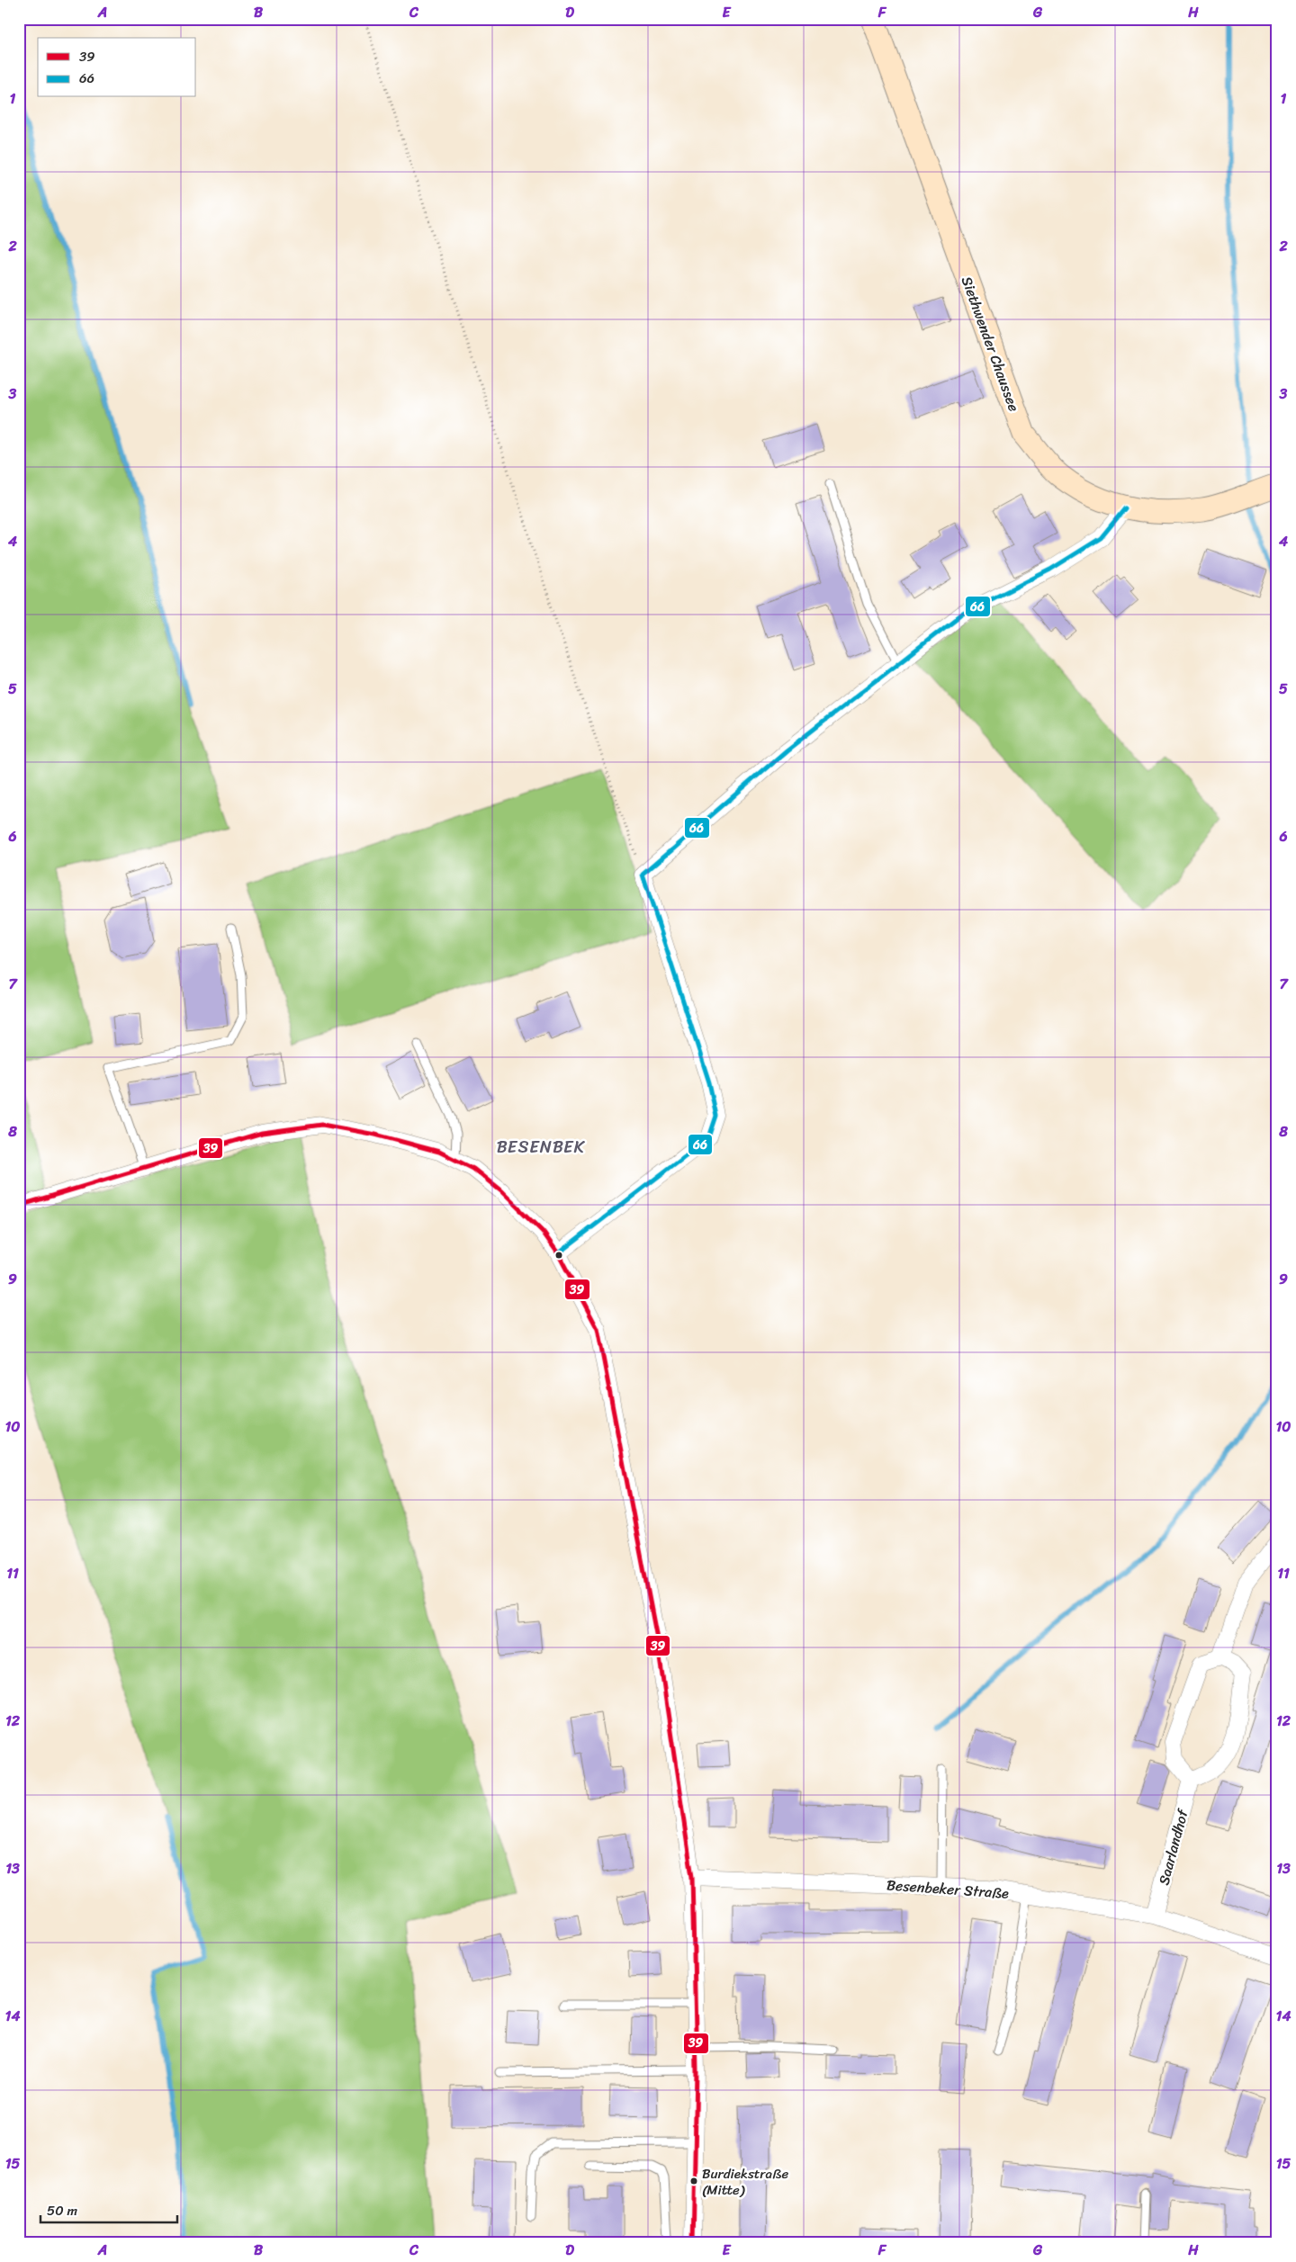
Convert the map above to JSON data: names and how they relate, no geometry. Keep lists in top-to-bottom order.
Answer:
{
  "streets": {
    "main road": ["Siethwender Chaussee"],
    "street": ["Saarlandhof", "Besenbeker Straße"]
  },
  "crossings": [
    ["Saarlandhof", "Besenbeker Straße"]
  ],
  "districts": ["BESENBEK"],
  "places": ["Burdiekstraße (Mitte)"],
  "lines": ["transit line 66", "transit line 39"],
  "legend": ["39", "66"],
  "scale_bar": "50 m",
  "grid": {
    "columns": [
      "A",
      "B",
      "C",
      "D",
      "E",
      "F",
      "G",
      "H"
    ],
    "rows": [
      "1",
      "2",
      "3",
      "4",
      "5",
      "6",
      "7",
      "8",
      "9",
      "10",
      "11",
      "12",
      "13",
      "14",
      "15"
    ]
  }
}
